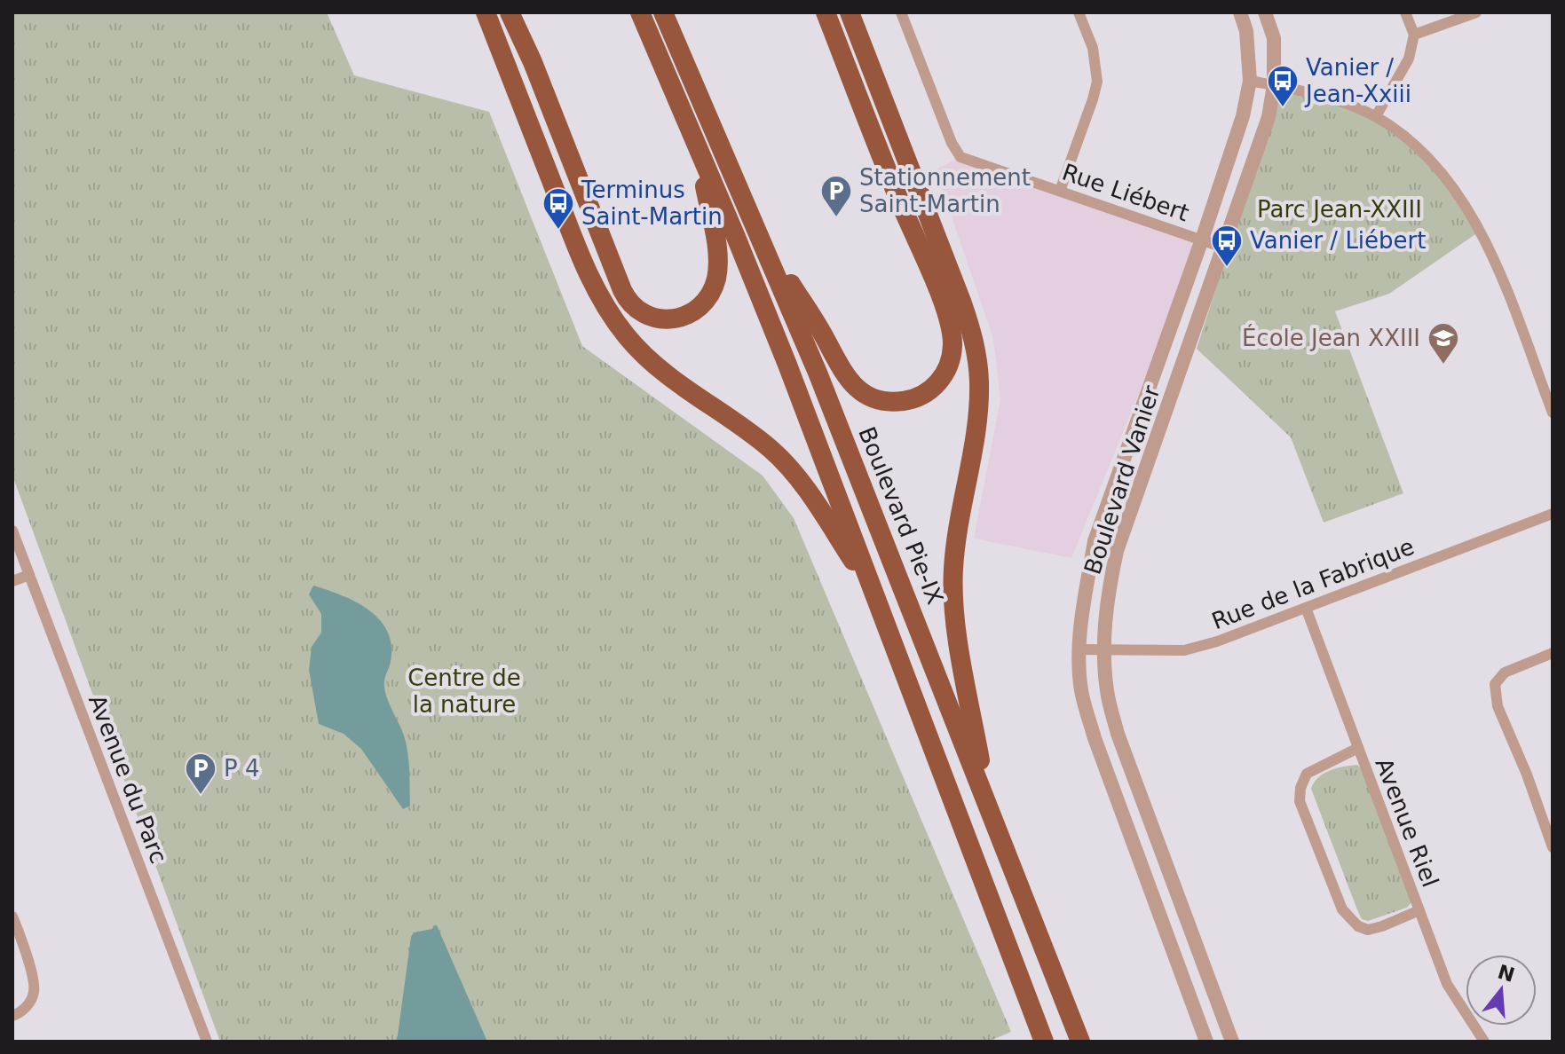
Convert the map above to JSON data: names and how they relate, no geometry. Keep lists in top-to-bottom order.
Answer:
{
  "streets": {
    "highway": ["Boulevard Pie-IX"],
    "street": [
      "Rue Liébert",
      "Boulevard Vanier",
      "Rue de la Fabrique",
      "Avenue du Parc",
      "Avenue Riel"
    ]
  },
  "crossings": [
    ["Rue Liébert", "Boulevard Vanier"],
    ["Boulevard Vanier", "Rue de la Fabrique"],
    ["Rue de la Fabrique", "Avenue Riel"]
  ],
  "parks": ["Parc Jean-XXIII", "Centre de la nature"],
  "places": {
    "bus stop": ["Vanier / Jean-Xxiii", "Terminus Saint-Martin", "Vanier / Liébert"],
    "parking": ["Stationnement Saint-Martin", "P 4"],
    "school or university": ["École Jean XXIII"]
  },
  "north": "top"
}
